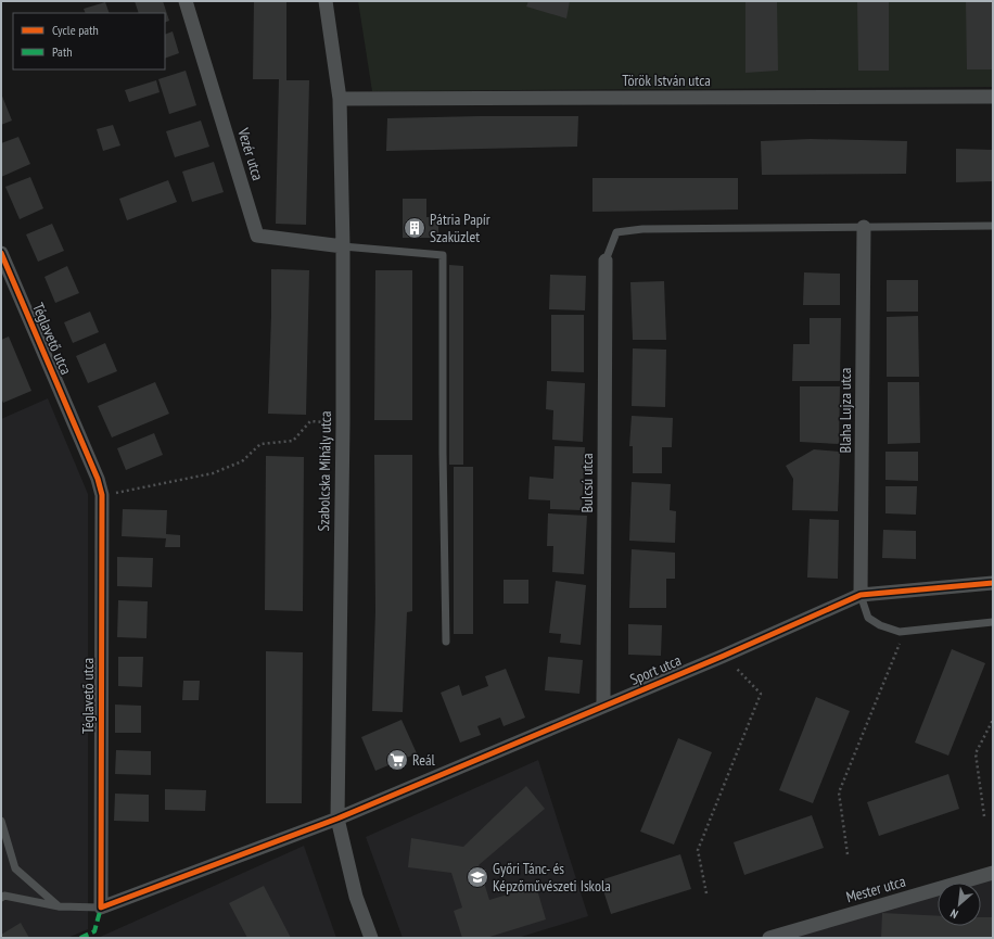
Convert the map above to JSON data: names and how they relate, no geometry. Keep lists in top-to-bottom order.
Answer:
{
  "streets": {
    "street": [
      "Török István utca",
      "Vezér utca",
      "Téglavető utca",
      "Blaha Lujza utca",
      "Szabolcska Mihály utca",
      "Bulcsú utca",
      "Sport utca",
      "Mester utca"
    ]
  },
  "crossings": [
    ["Török István utca", "Szabolcska Mihály utca"],
    ["Vezér utca", "Szabolcska Mihály utca"],
    ["Blaha Lujza utca", "Sport utca"],
    ["Szabolcska Mihály utca", "Sport utca"],
    ["Bulcsú utca", "Sport utca"]
  ],
  "places": {
    "building": ["Pátria Papír Szaküzlet"],
    "supermarket": ["Reál"],
    "school or university": ["Győri Tánc- és Képzőművészeti Iskola"]
  },
  "legend": ["Cycle path", "Path"],
  "north": "bottom left"
}
